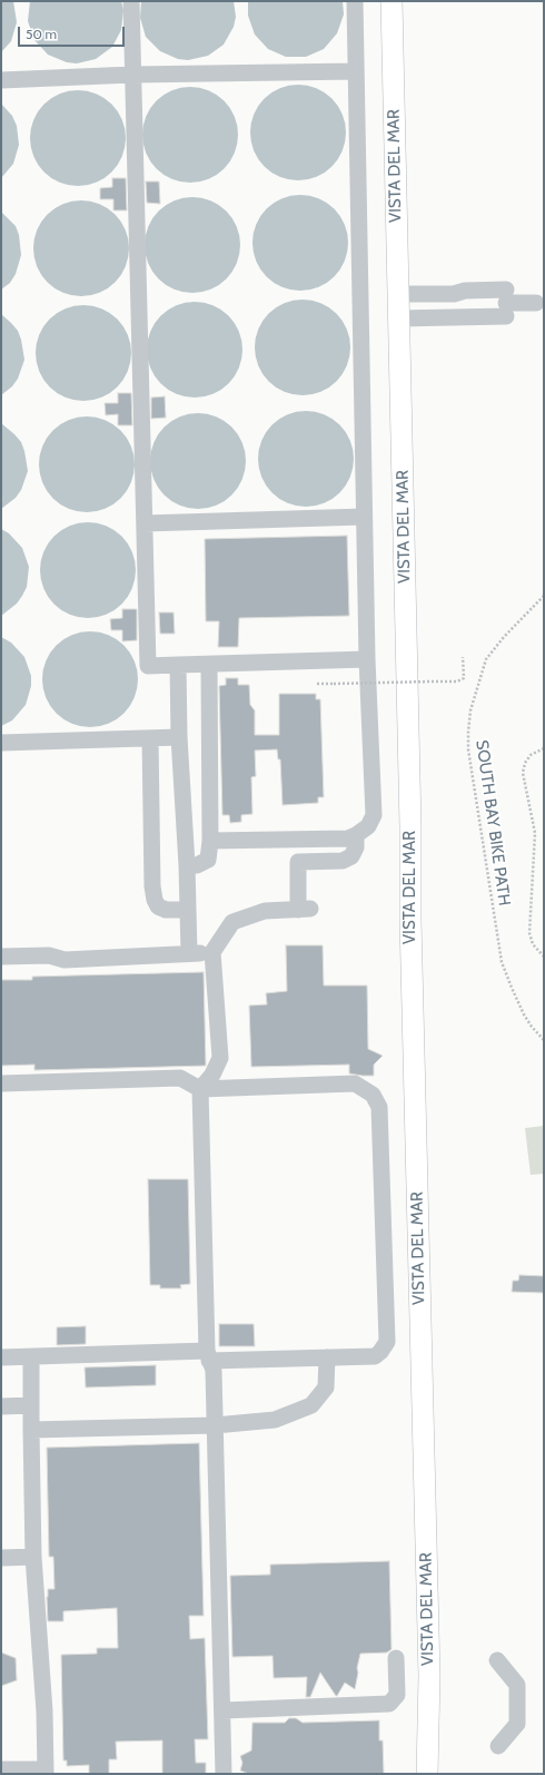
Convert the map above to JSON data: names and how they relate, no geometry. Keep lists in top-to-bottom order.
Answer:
{
  "streets": {
    "main road": ["VISTA DEL MAR"],
    "path": ["SOUTH BAY BIKE PATH"]
  },
  "scale_bar": "50 m"
}
